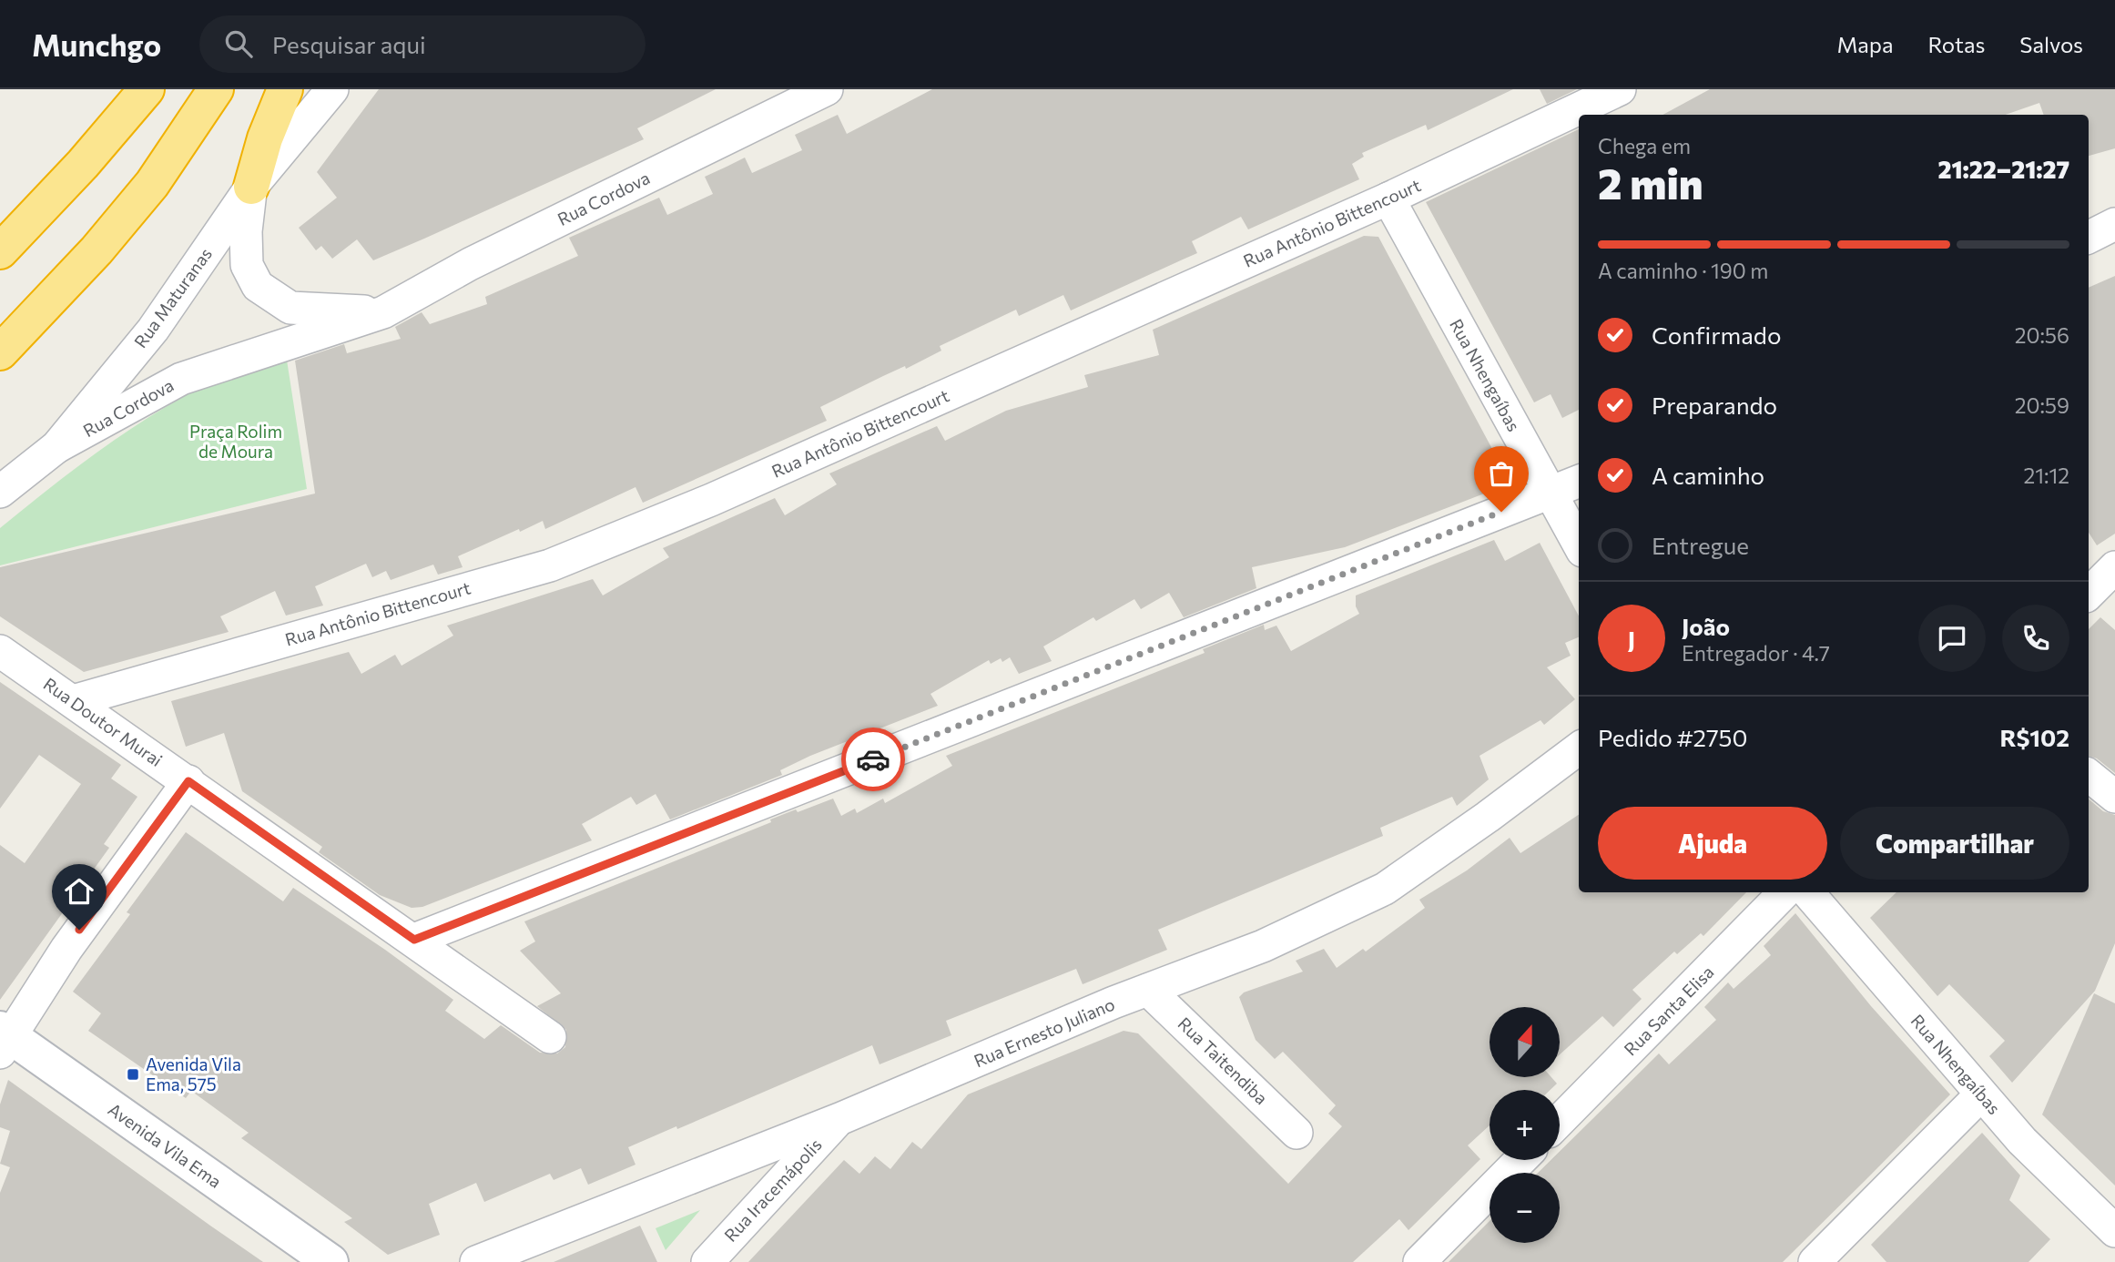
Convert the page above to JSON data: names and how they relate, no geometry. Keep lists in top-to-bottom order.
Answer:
{
  "streets": {
    "main road": ["Avenida Vila Ema"],
    "street": [
      "Rua Cordova",
      "Rua Antônio Bittencourt",
      "Rua Maturanas",
      "Rua Nhengaíbas",
      "Rua Doutor Murai",
      "Rua Santa Elisa",
      "Rua Ernesto Juliano",
      "Rua Taitendiba",
      "Rua Iracemápolis"
    ]
  },
  "crossings": [
    ["Rua Cordova", "Rua Maturanas"],
    ["Rua Antônio Bittencourt", "Rua Nhengaíbas"],
    ["Rua Antônio Bittencourt", "Rua Doutor Murai"],
    ["Rua Ernesto Juliano", "Rua Taitendiba"],
    ["Rua Ernesto Juliano", "Rua Iracemápolis"]
  ],
  "parks": ["Praça Rolim de Moura"],
  "places": {
    "transit": ["Avenida Vila Ema, 575"]
  },
  "north": "top",
  "page": {
    "header": "Munchgo",
    "search": "Pesquisar aqui",
    "nav": ["Mapa", "Rotas", "Salvos"],
    "heading": ["2 min", "Chega em", "21:22–21:27"],
    "panel": [
      "João",
      "Entregador · 4.7",
      "Pedido #2750",
      "R$102"
    ],
    "bar": "A caminho · 190 m",
    "list": [
      ["Confirmado", "20:56"],
      ["Preparando", "20:59"],
      ["A caminho", "21:12"],
      "Entregue"
    ],
    "round": "J",
    "buttons": ["Ajuda", "Compartilhar"],
    "map_buttons": ["+", "−"]
  }
}
